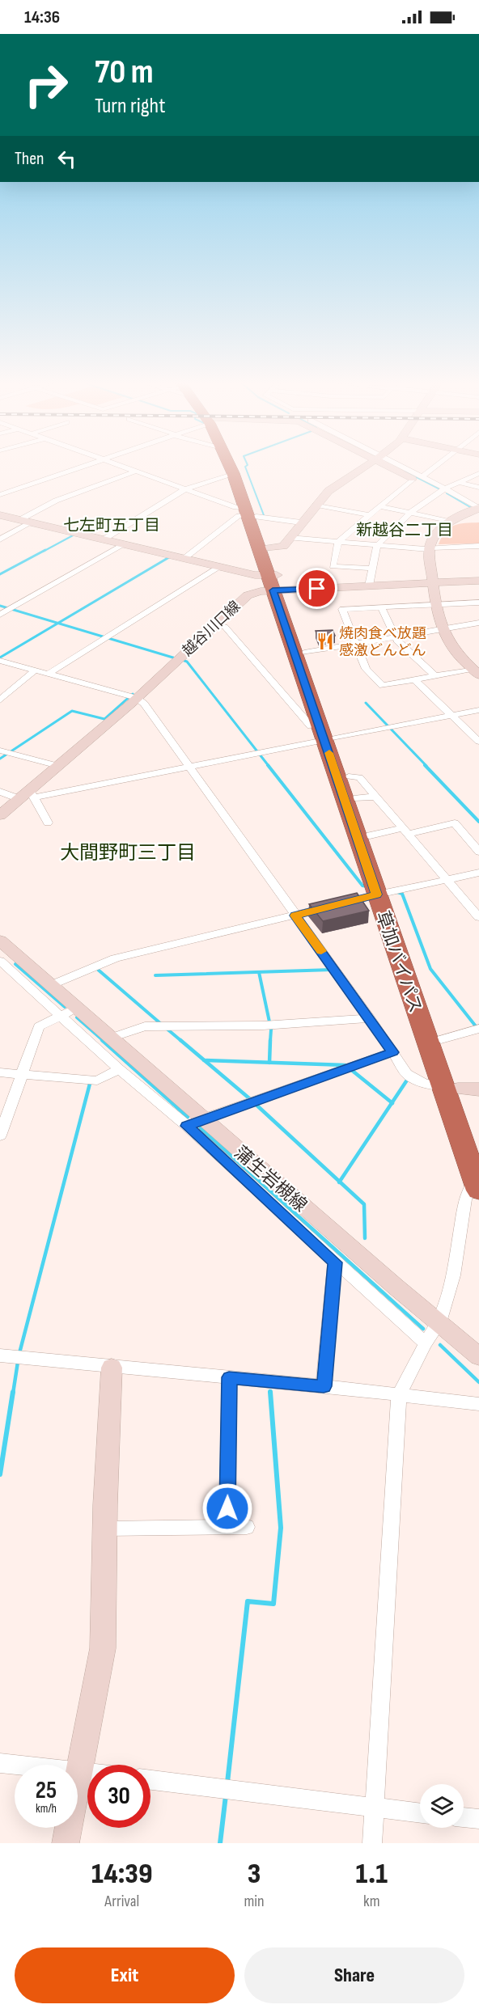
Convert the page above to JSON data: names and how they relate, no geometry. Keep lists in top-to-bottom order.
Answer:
{
  "streets": {
    "highway": ["草加バイパス"],
    "street": ["越谷川口線", "蒲生岩槻線"]
  },
  "crossings": [
    ["越谷川口線", "草加バイパス"]
  ],
  "districts": ["七左町五丁目", "新越谷二丁目", "大間野町三丁目"],
  "places": {
    "restaurant": ["焼肉食べ放題 感激どんどん"]
  },
  "page": {
    "status": "14:36",
    "turn": ["70 m", "Turn right"],
    "then": "Then",
    "speed": "25 km/h",
    "limit": "30",
    "eta": [
      "14:39",
      "Arrival",
      "3",
      "min",
      "1.1",
      "km"
    ],
    "buttons": ["Exit", "Share"]
  }
}
